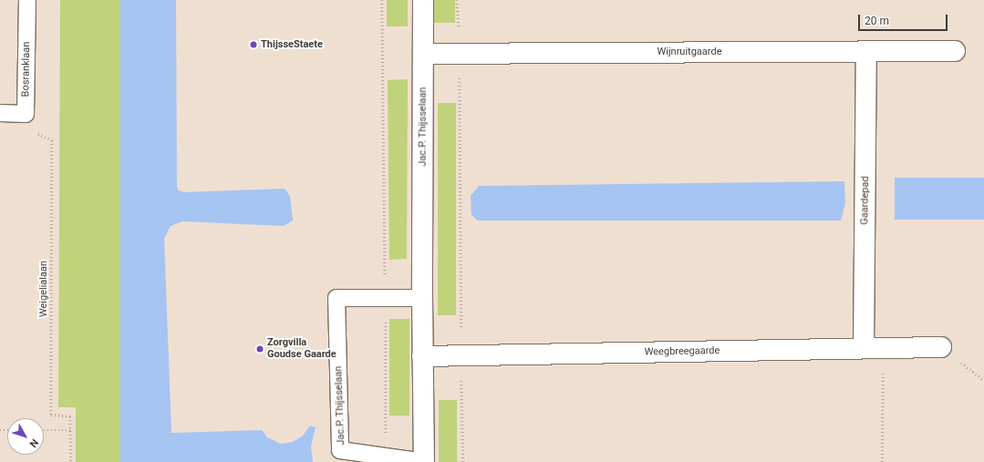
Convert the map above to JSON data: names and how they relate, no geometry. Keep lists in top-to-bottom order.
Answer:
{
  "streets": {
    "street": [
      "Wijnruitgaarde",
      "Jac.P. Thijsselaan",
      "Gaardepad",
      "Weegbreegaarde"
    ],
    "lane": ["Bosranklaan"],
    "path": ["Weigelialaan"]
  },
  "crossings": [
    ["Wijnruitgaarde", "Jac.P. Thijsselaan"],
    ["Wijnruitgaarde", "Gaardepad"],
    ["Bosranklaan", "Weigelialaan"],
    ["Jac.P. Thijsselaan", "Weegbreegaarde"],
    ["Gaardepad", "Weegbreegaarde"]
  ],
  "places": ["ThijsseStaete", "Zorgvilla Goudse Gaarde"],
  "scale_bar": "20 m",
  "north": "bottom right"
}
